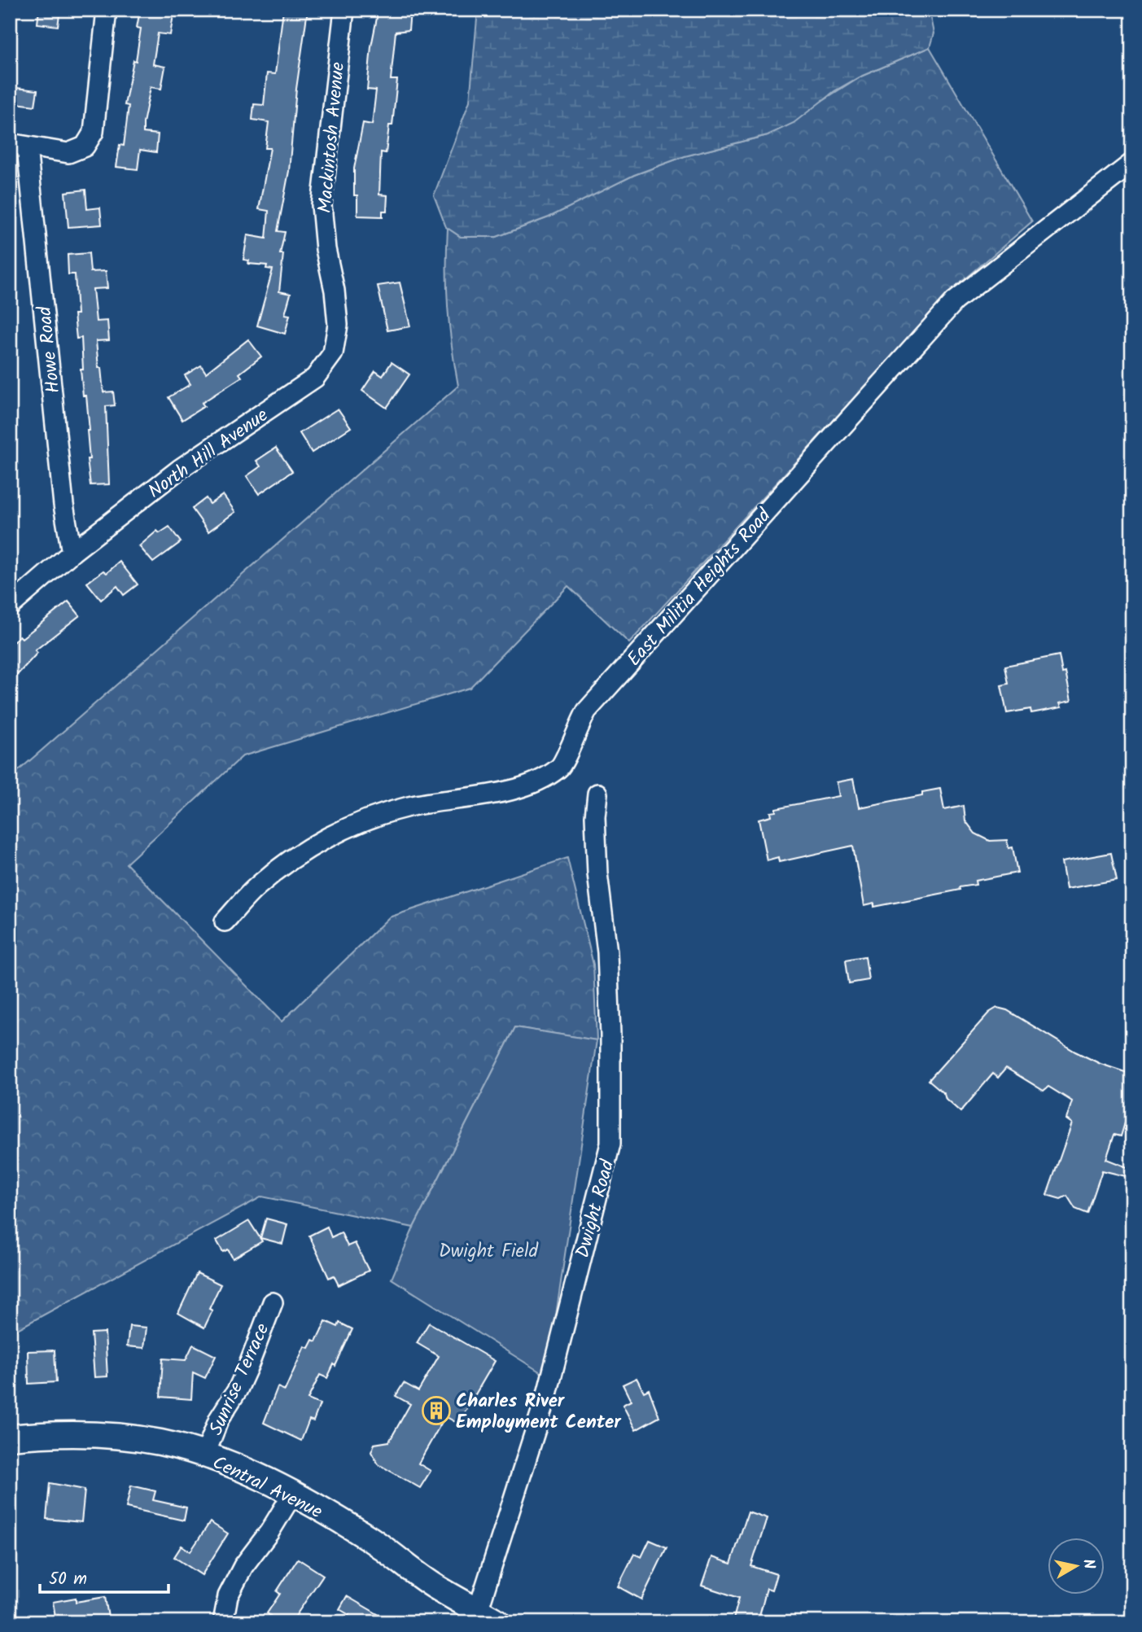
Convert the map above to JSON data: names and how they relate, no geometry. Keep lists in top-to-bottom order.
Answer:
{
  "streets": {
    "main road": ["Central Avenue"],
    "street": [
      "Mackintosh Avenue",
      "Howe Road",
      "North Hill Avenue",
      "East Militia Heights Road",
      "Dwight Road",
      "Sunrise Terrace"
    ]
  },
  "crossings": [
    ["Mackintosh Avenue", "North Hill Avenue"],
    ["Howe Road", "North Hill Avenue"],
    ["Dwight Road", "Central Avenue"],
    ["Sunrise Terrace", "Central Avenue"]
  ],
  "parks": ["Dwight Field"],
  "places": {
    "building": ["Charles River Employment Center"]
  },
  "scale_bar": "50 m",
  "north": "right"
}
